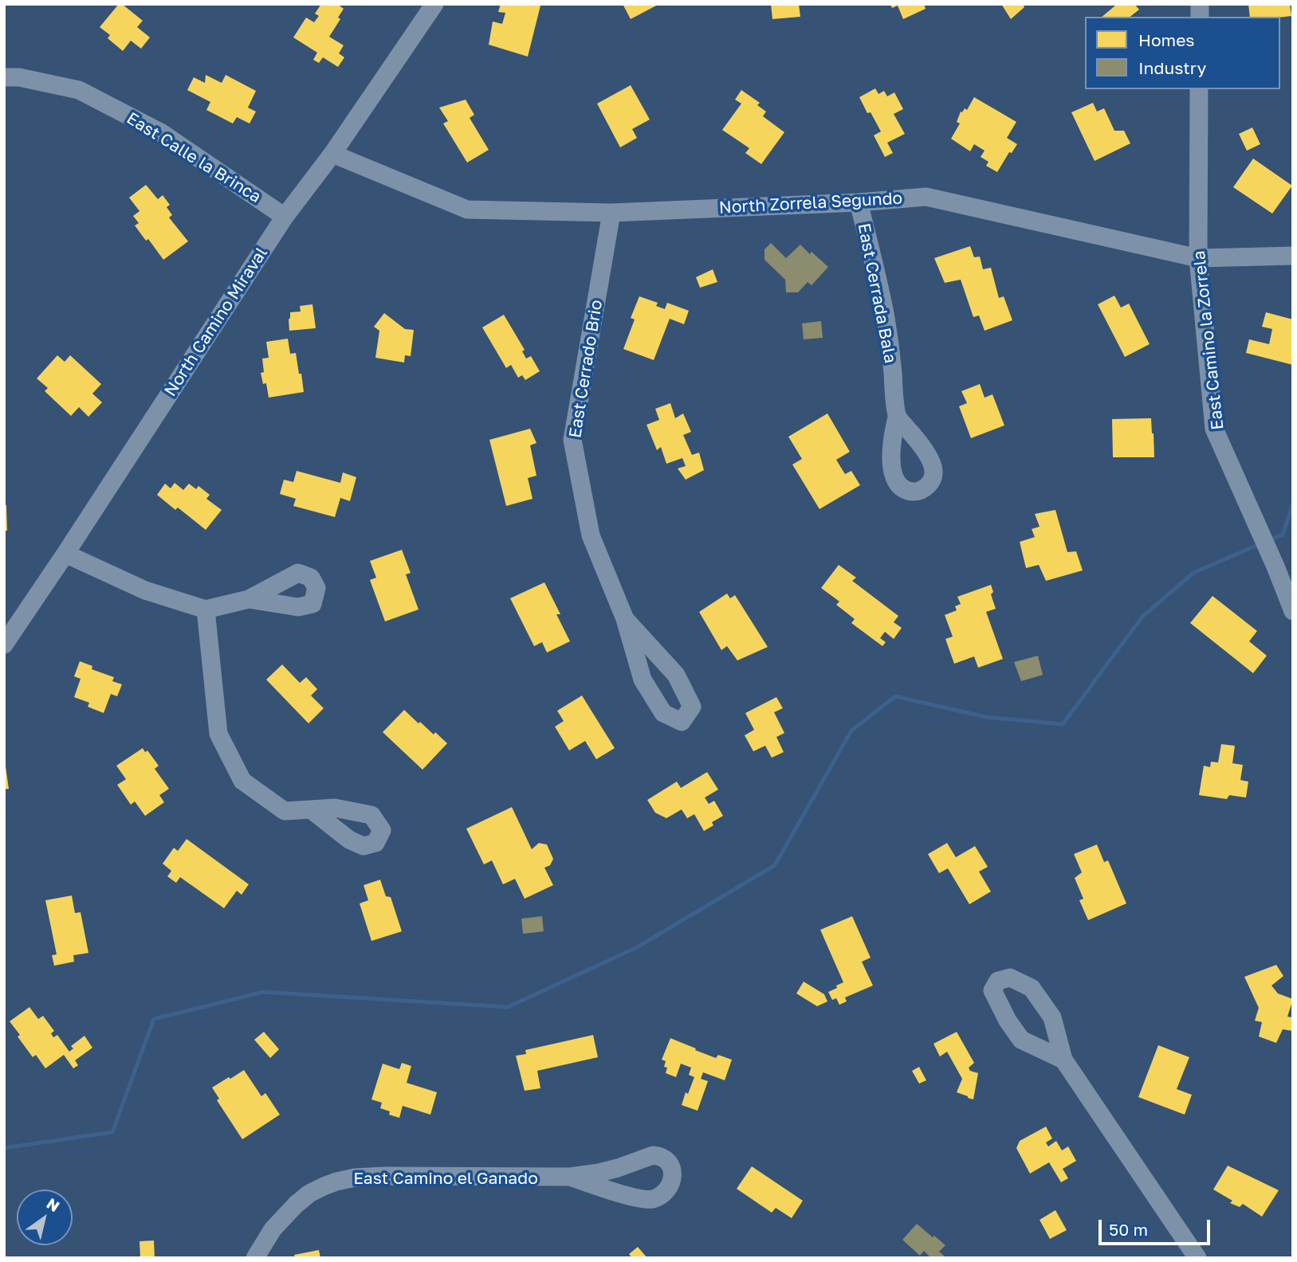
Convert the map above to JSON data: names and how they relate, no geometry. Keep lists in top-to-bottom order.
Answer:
{
  "streets": {
    "street": [
      "East Calle la Brinca",
      "North Zorrela Segundo",
      "East Cerrada Bala",
      "North Camino Miraval",
      "East Camino la Zorrela",
      "East Cerrado Brio",
      "East Camino el Ganado"
    ]
  },
  "crossings": [
    ["East Calle la Brinca", "North Camino Miraval"],
    ["North Zorrela Segundo", "East Cerrada Bala"],
    ["North Zorrela Segundo", "North Camino Miraval"],
    ["North Zorrela Segundo", "East Camino la Zorrela"],
    ["North Zorrela Segundo", "East Cerrado Brio"]
  ],
  "legend": ["Homes", "Industry"],
  "scale_bar": "50 m",
  "north": "top right"
}
